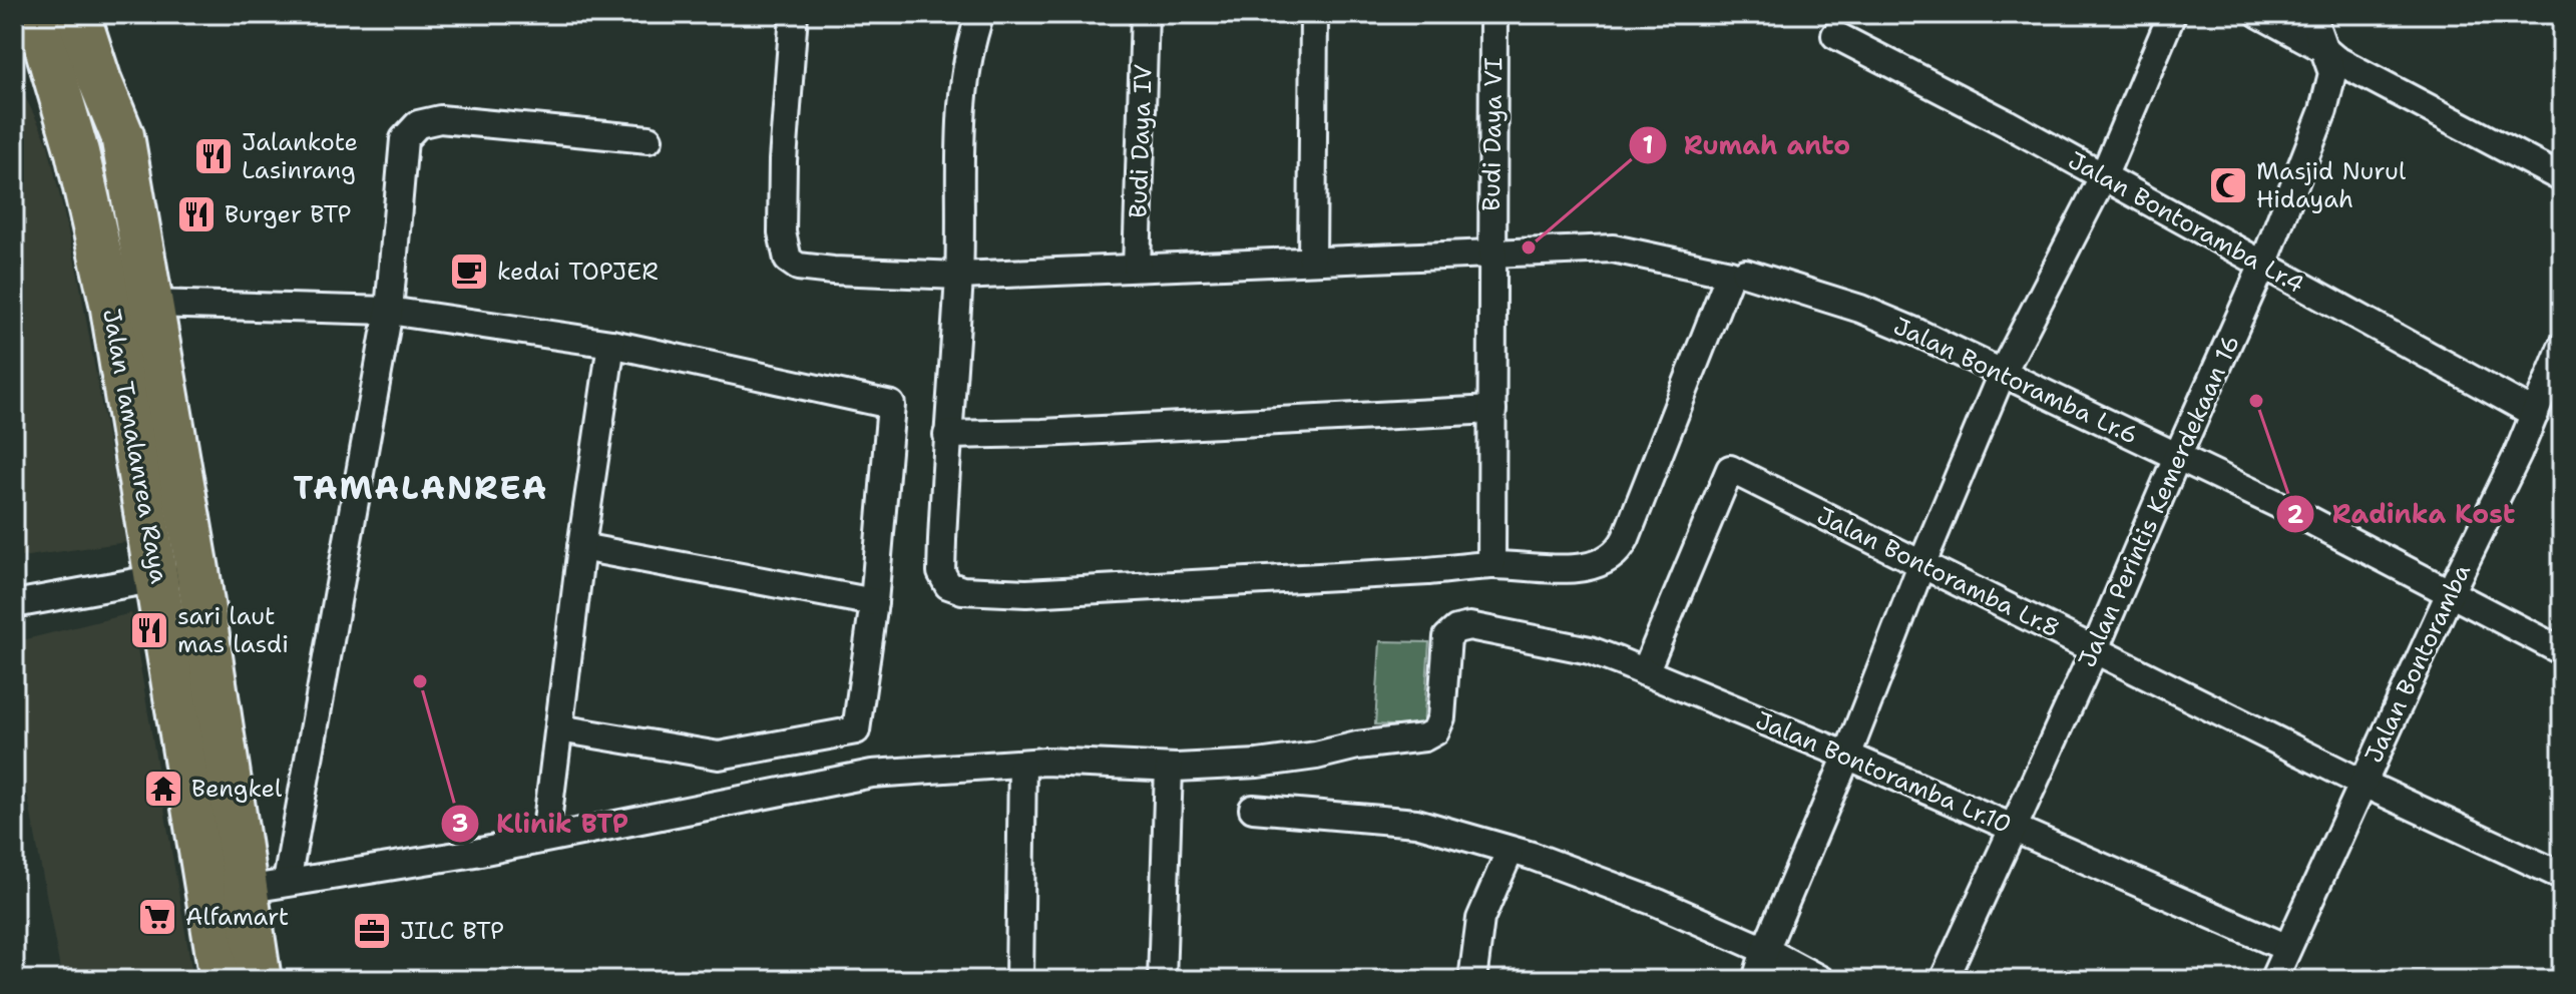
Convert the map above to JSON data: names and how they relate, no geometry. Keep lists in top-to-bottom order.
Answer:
{
  "streets": {
    "main road": ["Jalan Tamalanrea Raya"],
    "street": [
      "Budi Daya VI",
      "Budi Daya IV",
      "Jalan Bontoramba Lr.4",
      "Jalan Bontoramba Lr.6",
      "Jalan Perintis Kemerdekaan 16",
      "Jalan Bontoramba Lr.8",
      "Jalan Bontoramba",
      "Jalan Bontoramba Lr.10"
    ]
  },
  "crossings": [
    ["Jalan Bontoramba Lr.4", "Jalan Perintis Kemerdekaan 16"],
    ["Jalan Bontoramba Lr.4", "Jalan Bontoramba"],
    ["Jalan Bontoramba Lr.6", "Jalan Perintis Kemerdekaan 16"],
    ["Jalan Bontoramba Lr.6", "Jalan Bontoramba"],
    ["Jalan Perintis Kemerdekaan 16", "Jalan Bontoramba Lr.8"],
    ["Jalan Perintis Kemerdekaan 16", "Jalan Bontoramba Lr.10"],
    ["Jalan Bontoramba Lr.8", "Jalan Bontoramba"],
    ["Jalan Bontoramba Lr.8", "Jalan Bontoramba Lr.10"],
    ["Jalan Bontoramba", "Jalan Bontoramba Lr.10"]
  ],
  "districts": ["TAMALANREA"],
  "places": {
    "restaurant": ["Jalankote Lasinrang", "Burger BTP", "sari laut mas lasdi"],
    "mosque": ["Masjid Nurul Hidayah"],
    "other": ["Rumah anto", "Radinka Kost", "Klinik BTP"],
    "cafe": ["kedai TOPJER"],
    "temple": ["Bengkel"],
    "supermarket": ["Alfamart"],
    "office": ["JILC BTP"]
  }
}
